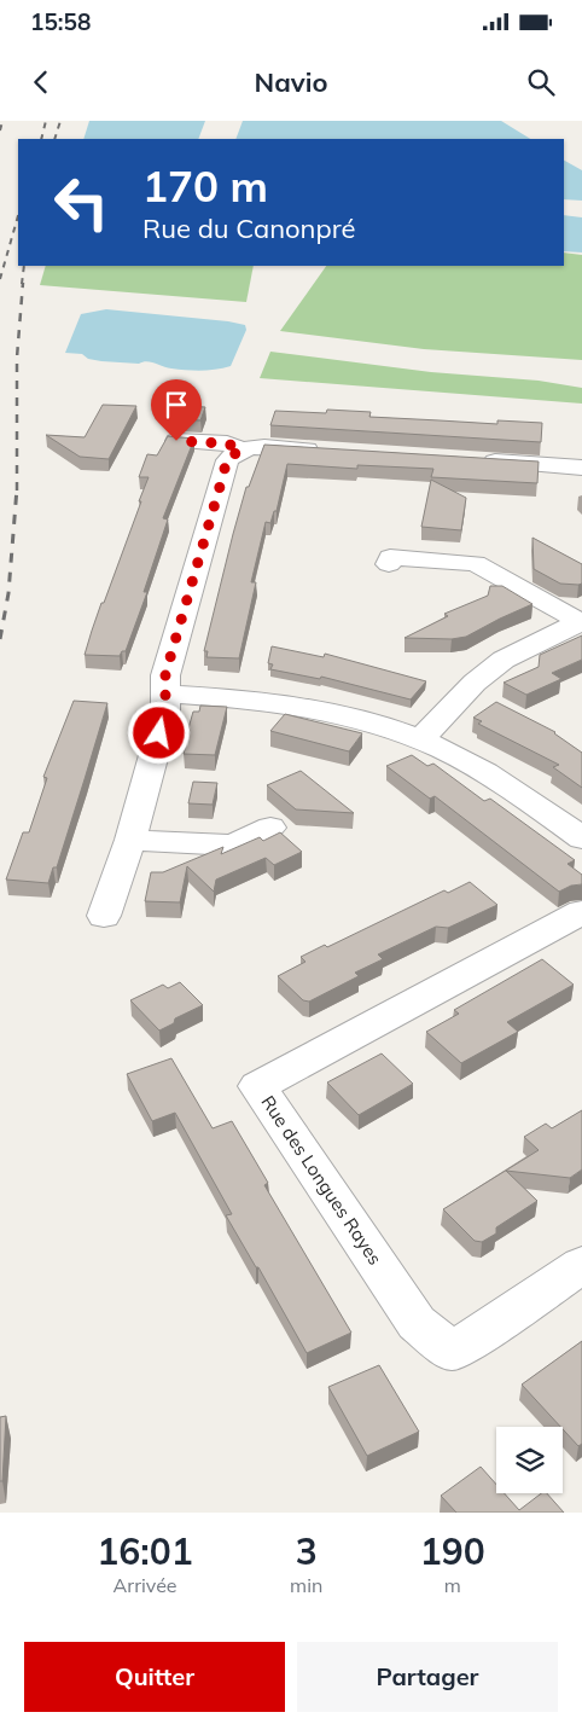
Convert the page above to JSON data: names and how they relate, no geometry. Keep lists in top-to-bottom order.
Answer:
{
  "streets": {
    "street": ["Rue des Longues Rayes"]
  },
  "page": {
    "status": "15:58",
    "header": "Navio",
    "turn": ["170 m", "Rue du Canonpré"],
    "eta": [
      "16:01",
      "Arrivée",
      "3",
      "min",
      "190",
      "m"
    ],
    "buttons": ["Quitter", "Partager"]
  }
}
